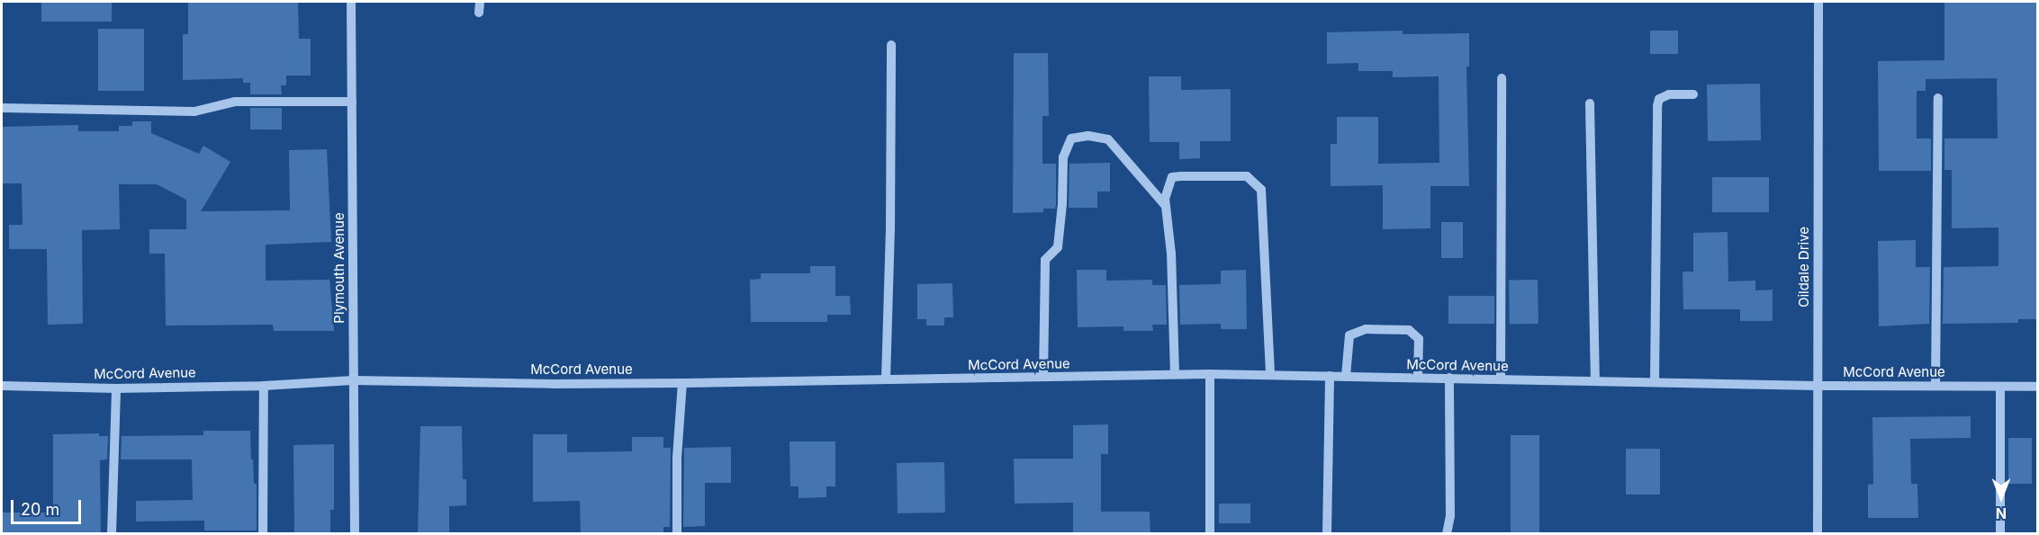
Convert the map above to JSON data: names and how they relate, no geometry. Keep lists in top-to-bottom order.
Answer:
{
  "streets": {
    "street": ["Oildale Drive", "Plymouth Avenue", "McCord Avenue"]
  },
  "crossings": [
    ["Oildale Drive", "McCord Avenue"],
    ["Plymouth Avenue", "McCord Avenue"]
  ],
  "scale_bar": "20 m",
  "north": "bottom"
}
